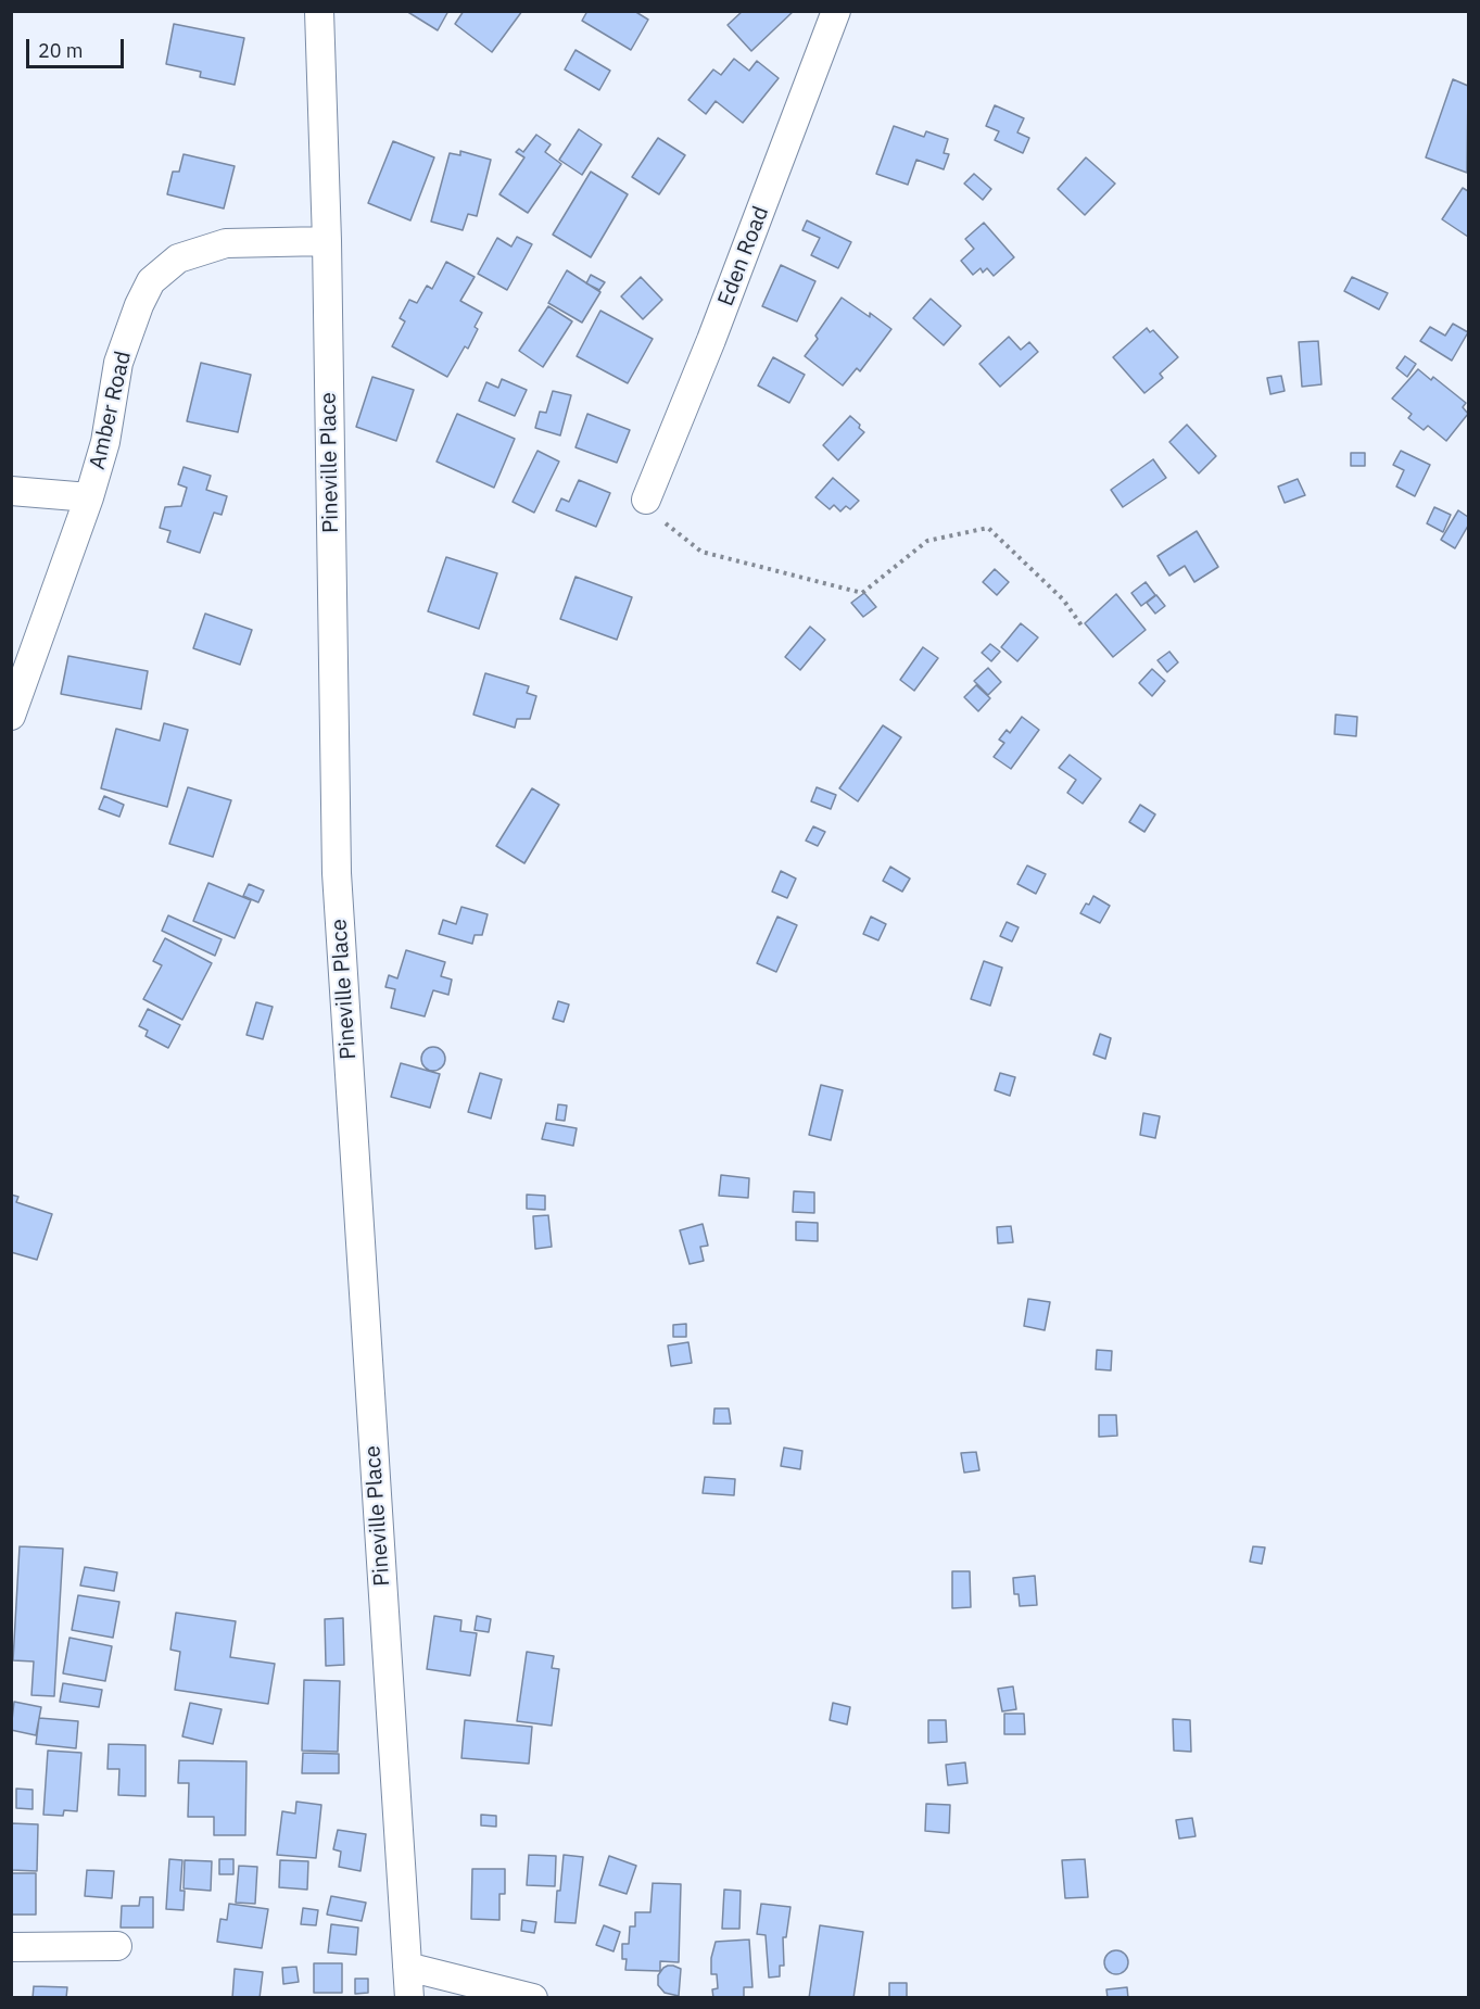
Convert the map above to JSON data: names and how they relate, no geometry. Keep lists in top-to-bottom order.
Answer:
{
  "streets": {
    "street": ["Eden Road", "Amber Road", "Pineville Place"]
  },
  "crossings": [
    ["Amber Road", "Pineville Place"]
  ],
  "scale_bar": "20 m"
}
